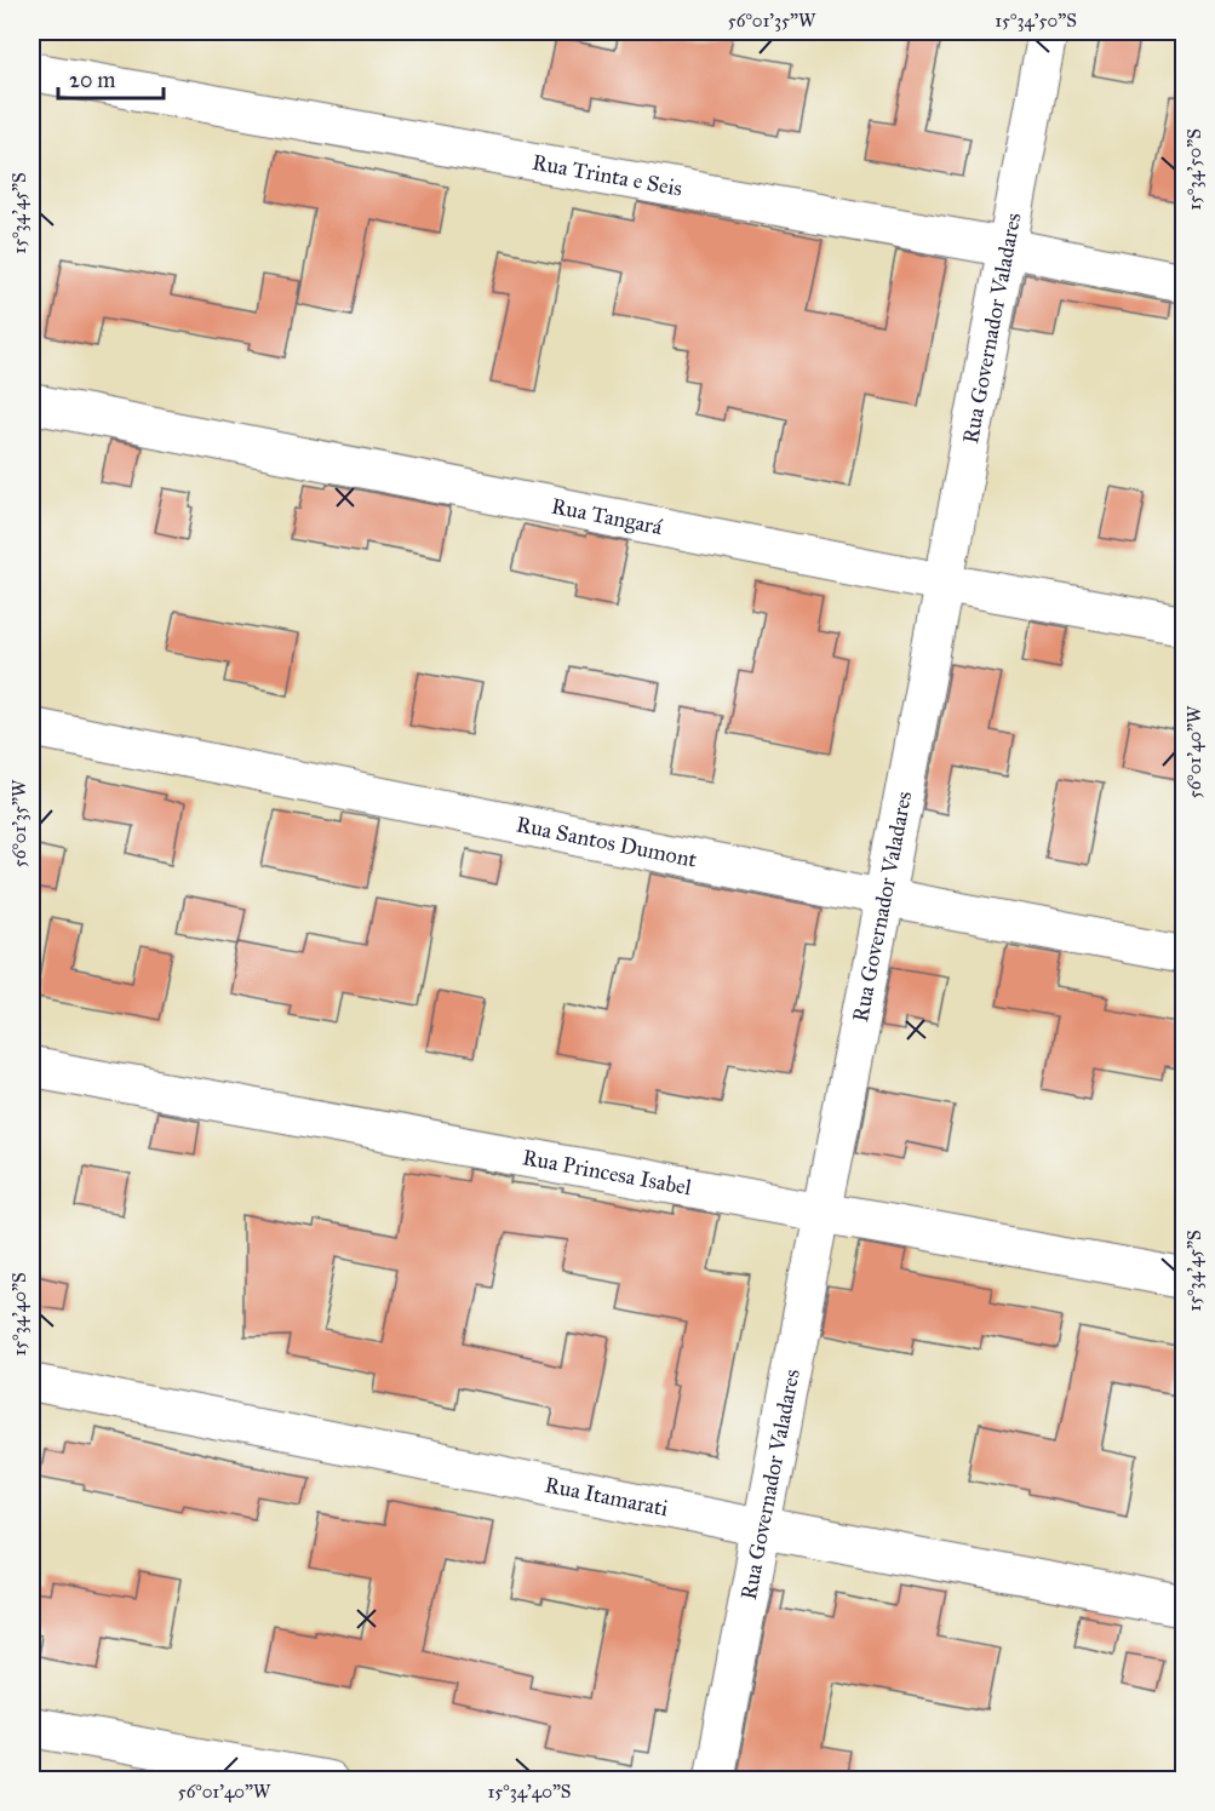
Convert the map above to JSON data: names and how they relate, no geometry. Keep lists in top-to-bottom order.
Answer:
{
  "streets": {
    "street": [
      "Rua Trinta e Seis",
      "Rua Governador Valadares",
      "Rua Tangará",
      "Rua Santos Dumont",
      "Rua Princesa Isabel",
      "Rua Itamarati"
    ]
  },
  "crossings": [
    ["Rua Trinta e Seis", "Rua Governador Valadares"],
    ["Rua Governador Valadares", "Rua Tangará"],
    ["Rua Governador Valadares", "Rua Santos Dumont"],
    ["Rua Governador Valadares", "Rua Princesa Isabel"],
    ["Rua Governador Valadares", "Rua Itamarati"]
  ],
  "scale_bar": "20 m",
  "coordinates": [
    "56°01'35\"W",
    "15°34'50\"S",
    "15°34'45\"S",
    "56°01'40\"W",
    "15°34'40\"S"
  ]
}
